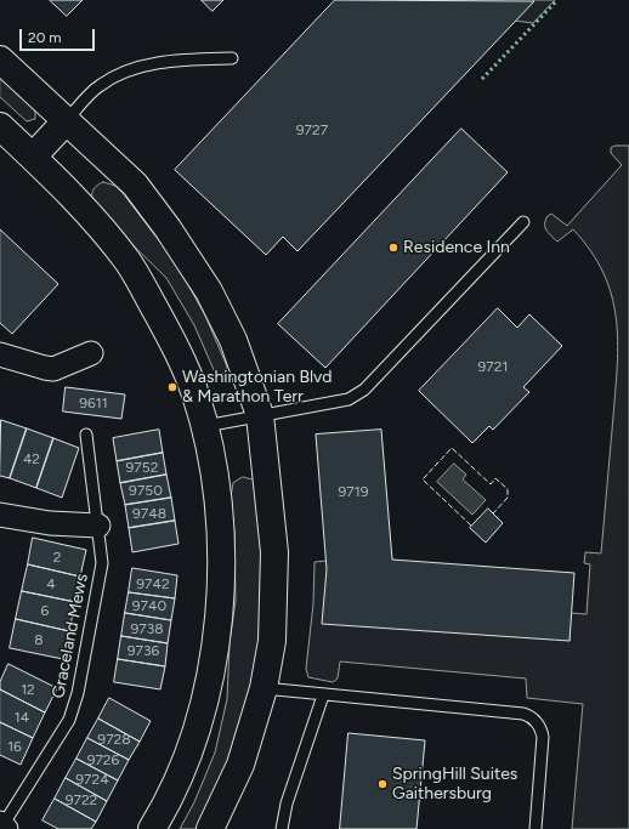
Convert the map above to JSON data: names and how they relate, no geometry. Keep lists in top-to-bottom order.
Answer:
{
  "streets": {
    "lane": ["Graceland Mews"]
  },
  "places": ["Residence Inn", "Washingtonian Blvd & Marathon Terr", "SpringHill Suites Gaithersburg"],
  "house_numbers": [
    "9727",
    "9721",
    "9611",
    "42",
    "9752",
    "9750",
    "9719",
    "9748",
    "2",
    "4",
    "9742",
    "9740",
    "6",
    "9738",
    "8",
    "9736",
    "12",
    "14",
    "9728",
    "16",
    "9726",
    "9724",
    "9722"
  ],
  "scale_bar": "20 m"
}
